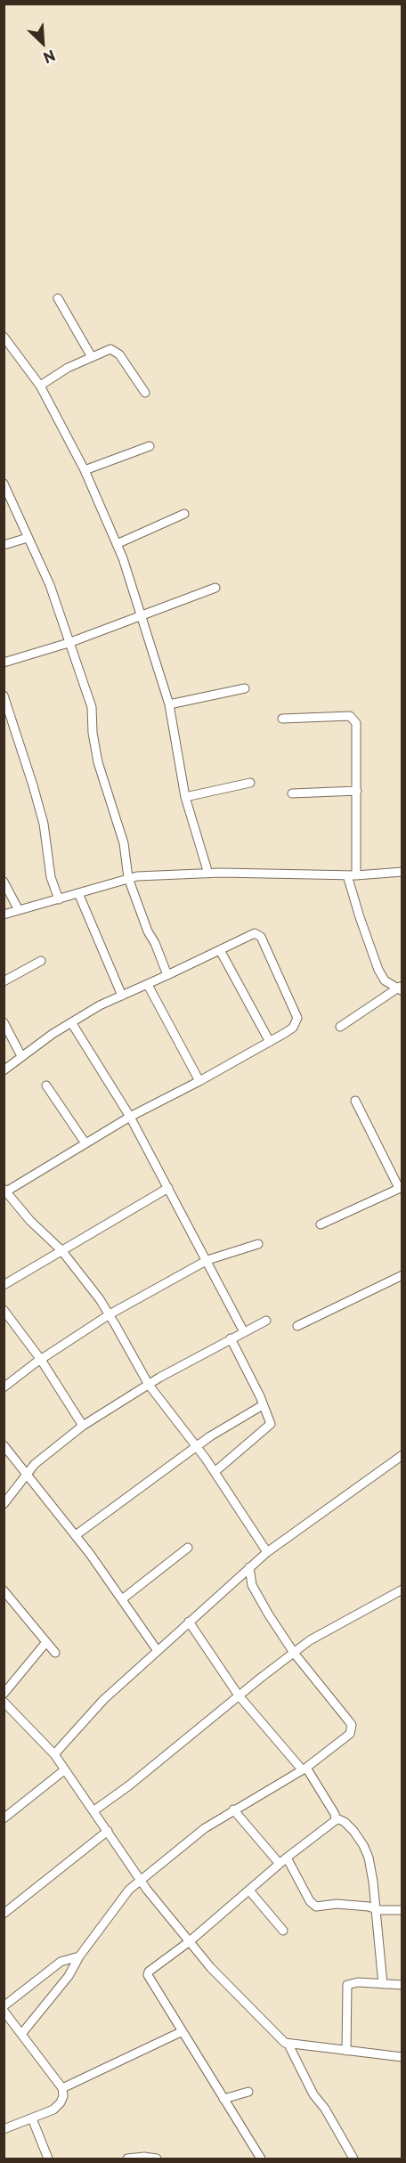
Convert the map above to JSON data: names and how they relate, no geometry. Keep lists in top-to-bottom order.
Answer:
{
  "north": "bottom right"
}
